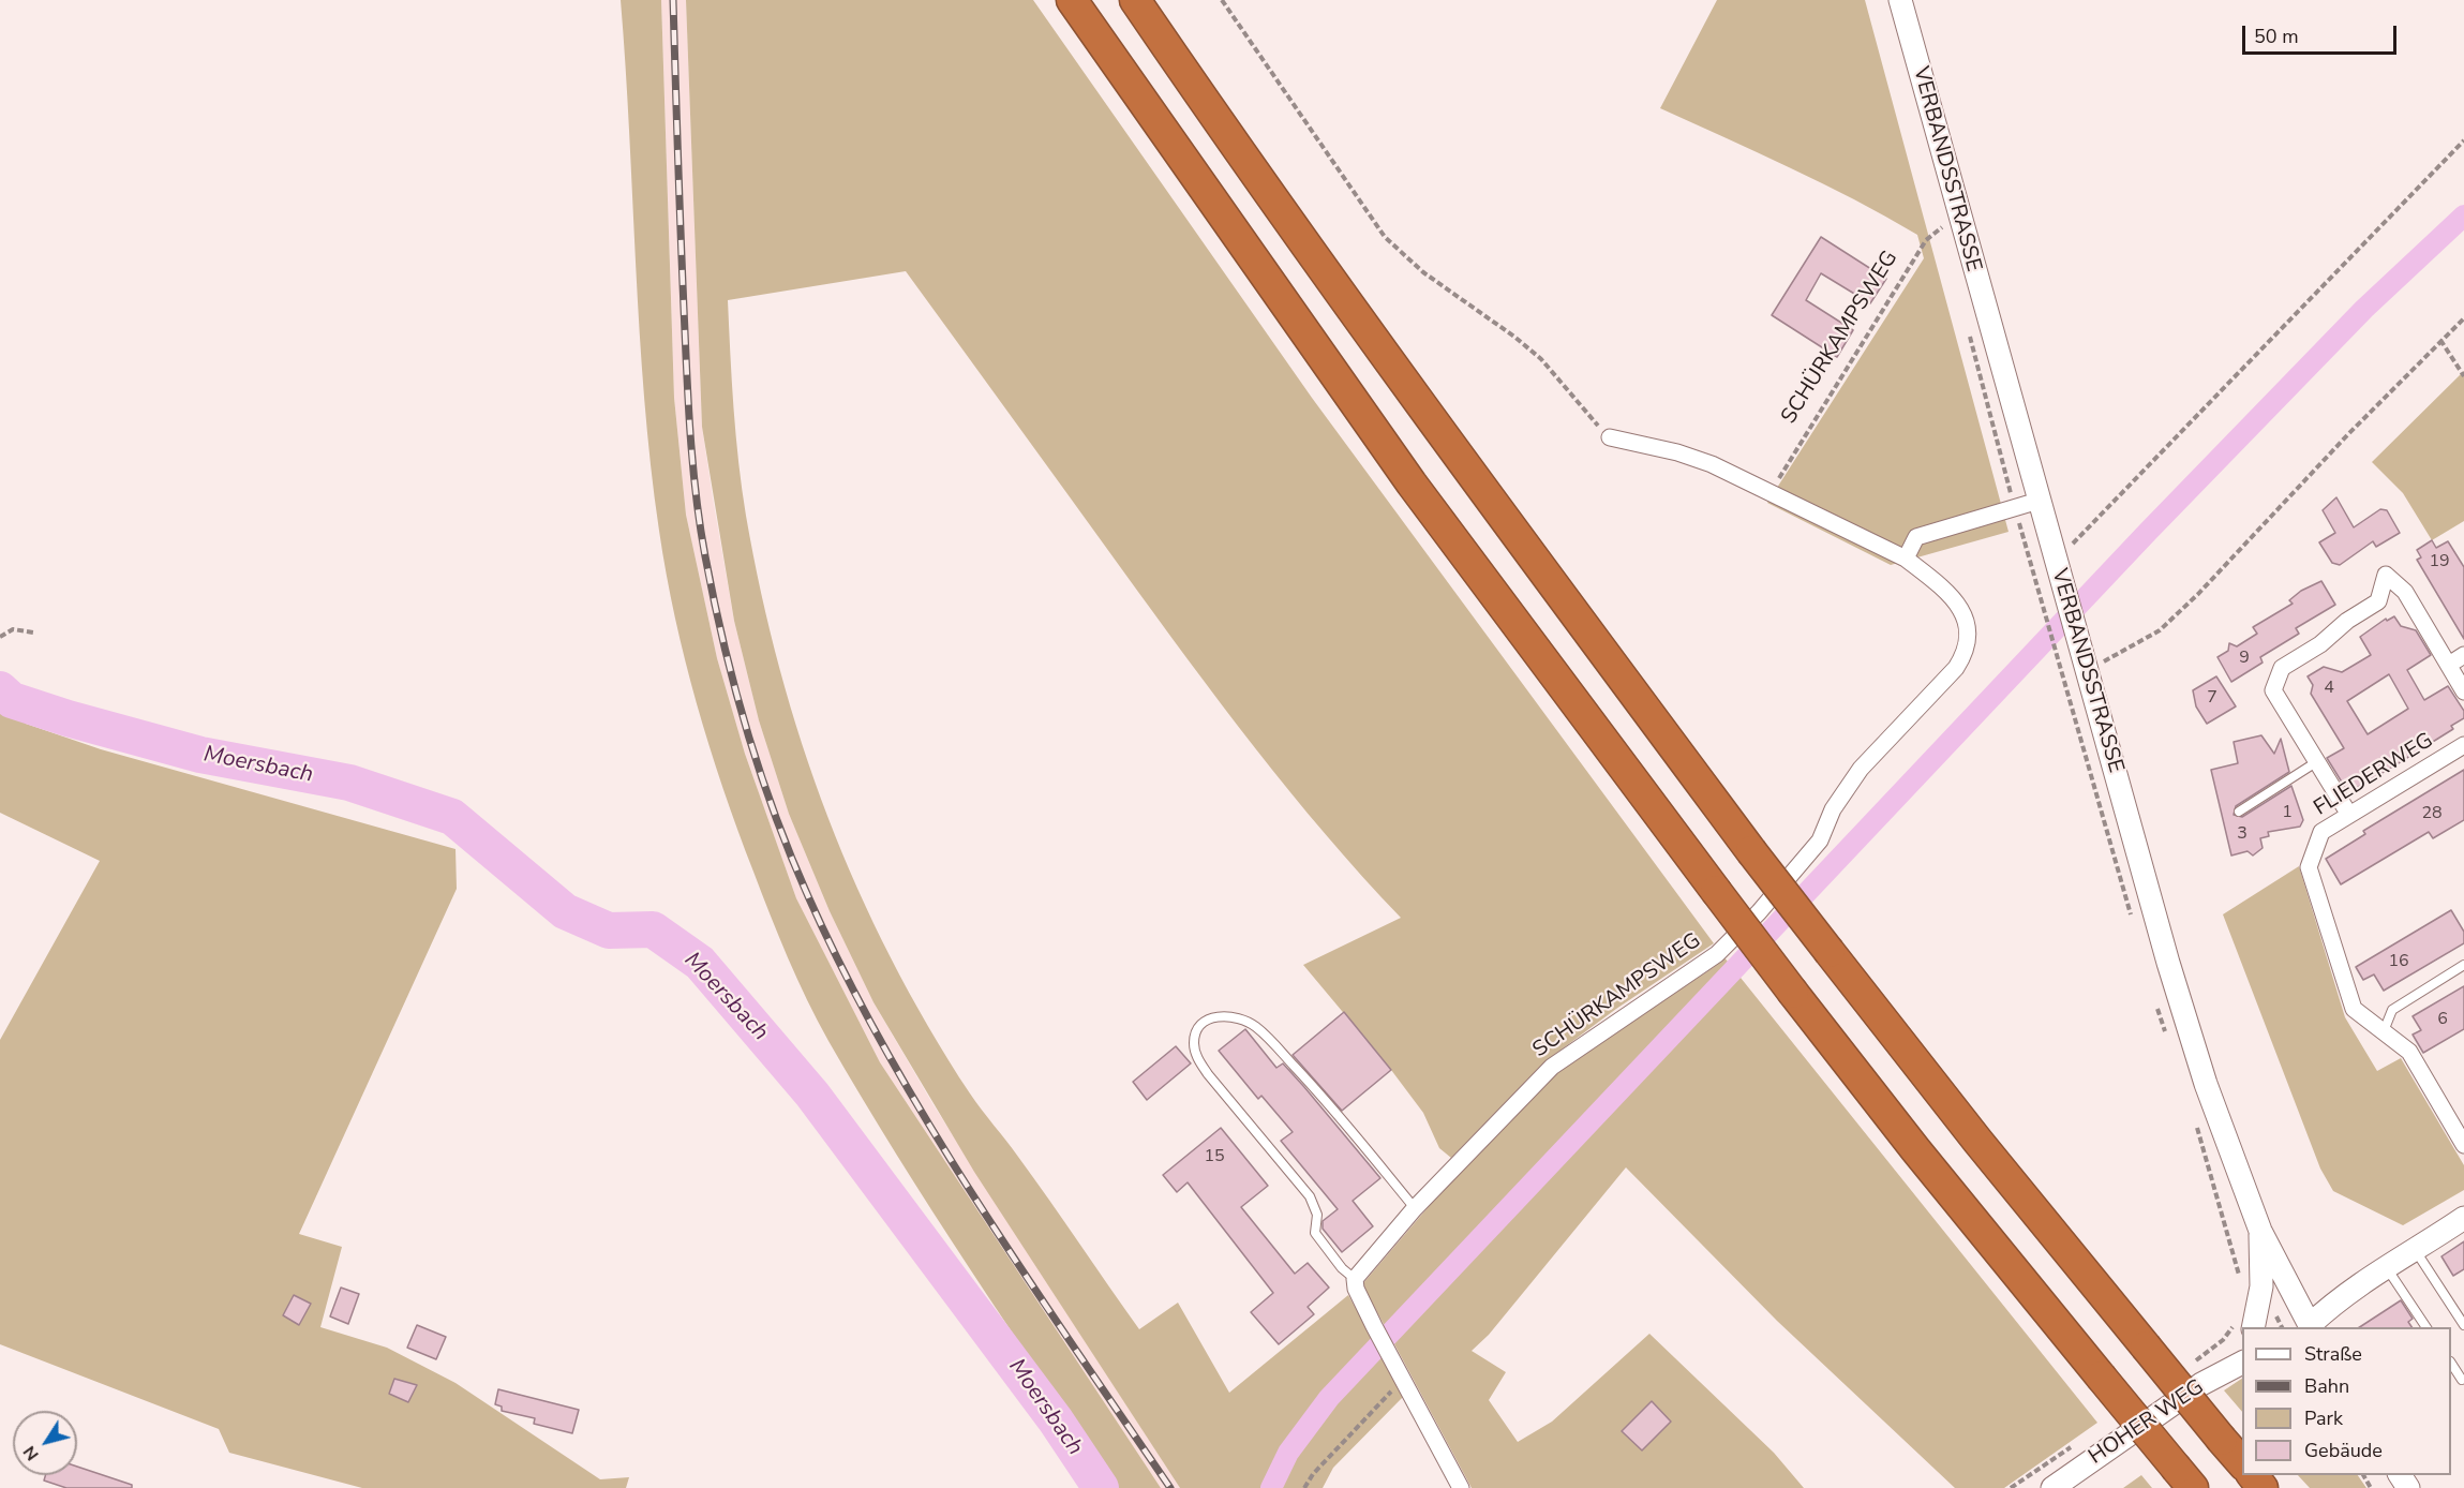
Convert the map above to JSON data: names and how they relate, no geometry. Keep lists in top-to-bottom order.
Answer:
{
  "streets": {
    "main road": ["VERBANDSSTRASSE", "HOHER WEG"],
    "street": ["SCHÜRKAMPSWEG", "FLIEDERWEG"]
  },
  "crossings": [
    ["VERBANDSSTRASSE", "SCHÜRKAMPSWEG"]
  ],
  "water": ["Moersbach"],
  "house_numbers": [
    "19",
    "9",
    "4",
    "7",
    "1",
    "28",
    "3",
    "16",
    "6",
    "15"
  ],
  "legend": [
    "Straße",
    "Bahn",
    "Park",
    "Gebäude"
  ],
  "scale_bar": "50 m",
  "north": "bottom left"
}
